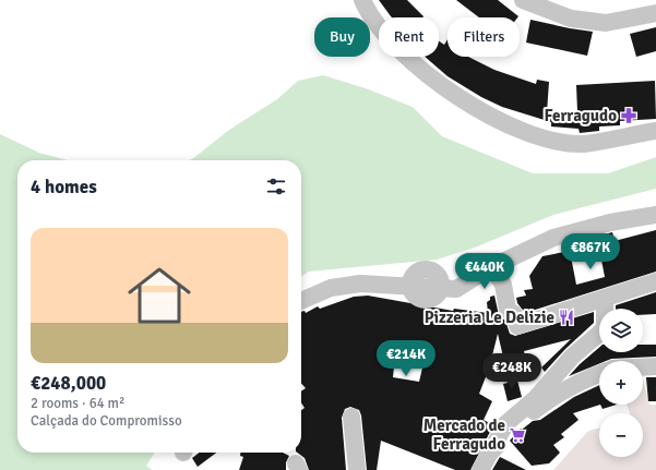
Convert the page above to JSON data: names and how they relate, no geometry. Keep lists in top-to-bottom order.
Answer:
{
  "places": {
    "pharmacy": ["Ferragudo"],
    "restaurant": ["Pizzeria Le Delizie"],
    "supermarket": ["Mercado de Ferragudo"]
  },
  "page": {
    "chip": ["Buy", "Rent", "Filters"],
    "heading": "4 homes",
    "list": [
      {
        "name": "€248,000",
        "note": "2 rooms · 64 m² · Calçada do Compromisso"
      }
    ],
    "price": [
      "€867K",
      "€440K",
      "€214K",
      "€248K"
    ],
    "map_buttons": ["+", "−"]
  }
}
